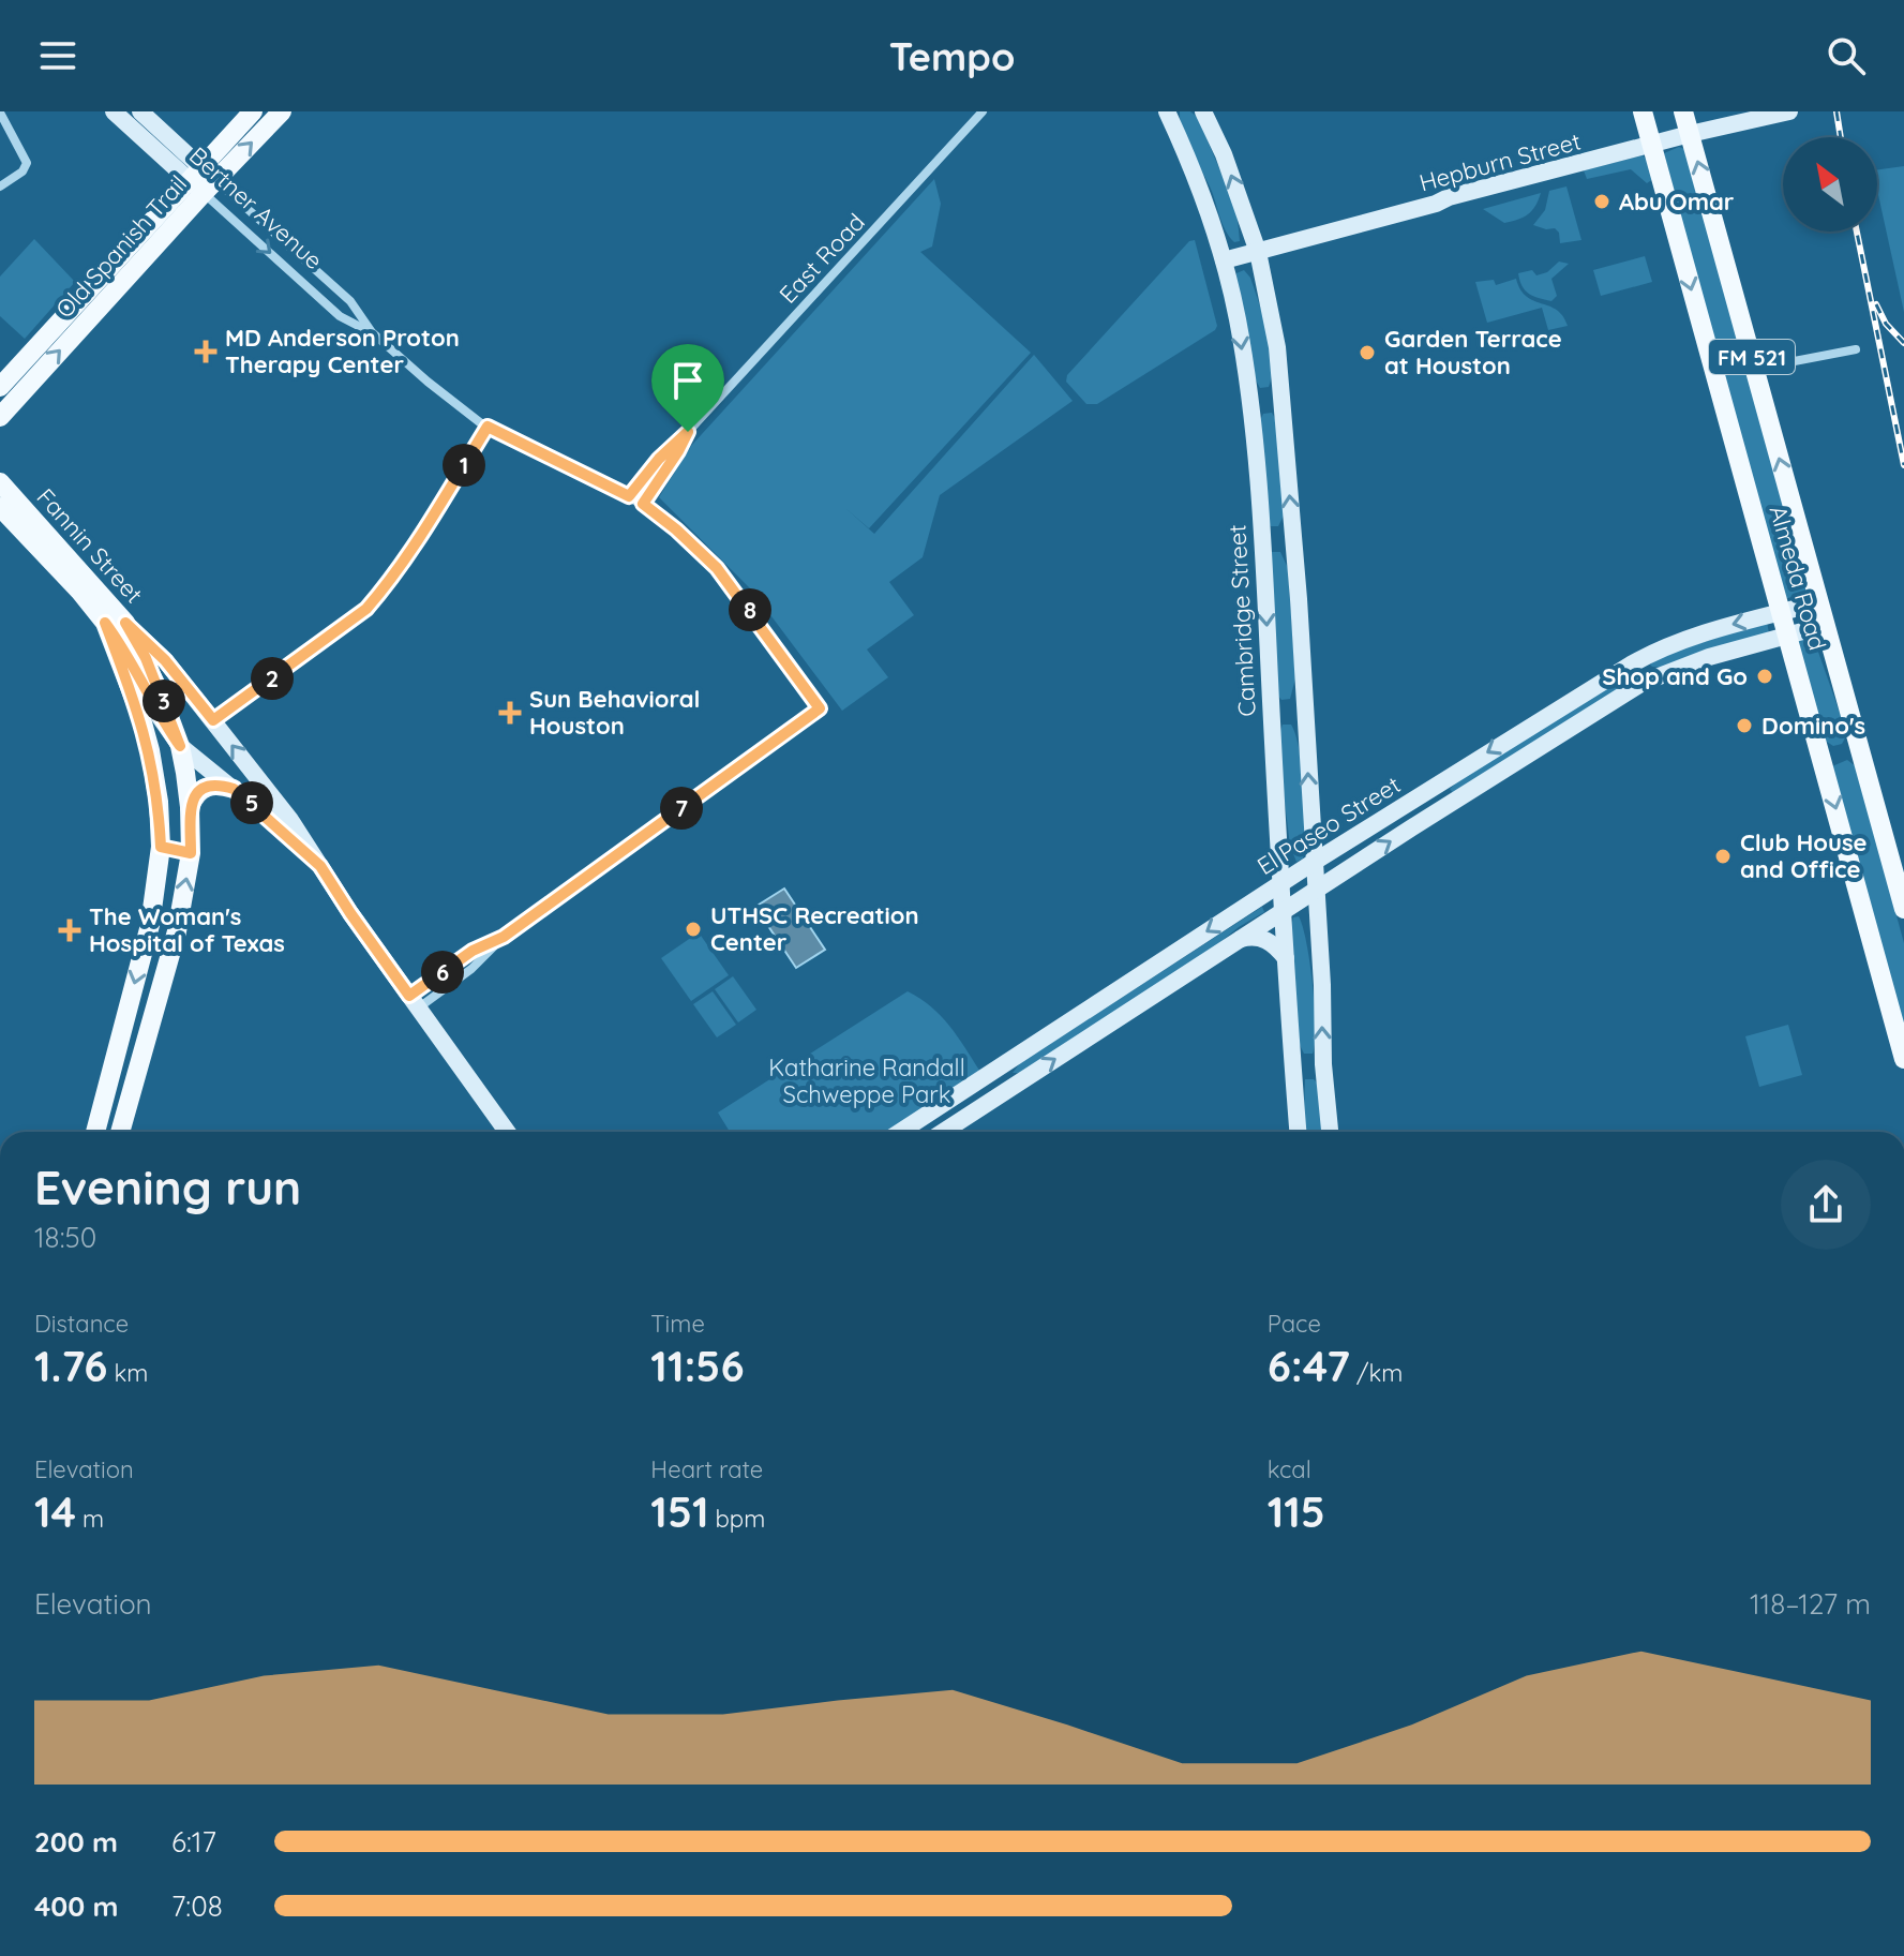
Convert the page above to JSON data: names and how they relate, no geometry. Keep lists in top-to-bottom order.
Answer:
{
  "streets": {
    "main road": [
      "Old Spanish Trail",
      "FM 521",
      "Fannin Street",
      "Almeda Road"
    ],
    "street": [
      "Hepburn Street",
      "Bertner Avenue",
      "East Road",
      "Cambridge Street",
      "El Paseo Street"
    ]
  },
  "crossings": [
    ["Hepburn Street", "Almeda Road"],
    ["Hepburn Street", "Cambridge Street"],
    ["Bertner Avenue", "Old Spanish Trail"],
    ["Bertner Avenue", "East Road"],
    ["Almeda Road", "El Paseo Street"],
    ["Cambridge Street", "El Paseo Street"]
  ],
  "parks": ["Katharine Randall Schweppe Park"],
  "places": {
    "other": [
      "Abu Omar",
      "Garden Terrace at Houston",
      "Shop and Go",
      "Domino's",
      "Club House and Office",
      "UTHSC Recreation Center"
    ],
    "health": ["MD Anderson Proton Therapy Center", "Sun Behavioral Houston", "The Woman's Hospital of Texas"]
  },
  "north": "top left",
  "page": {
    "header": "Tempo",
    "pins": [
      "1",
      "8",
      "2",
      "3",
      "5",
      "7",
      "6"
    ],
    "heading": ["Evening run", "18:50"],
    "stats": [
      ["Distance", "1.76 km"],
      ["Time", "11:56"],
      ["Pace", "6:47 /km"],
      ["Elevation", "14 m"],
      ["Heart rate", "151 bpm"],
      ["kcal", "115"]
    ],
    "chart": ["Elevation", "118–127 m"],
    "list": [
      {
        "name": "200 m",
        "note": "6:17"
      },
      {
        "name": "400 m",
        "note": "7:08"
      }
    ]
  }
}
